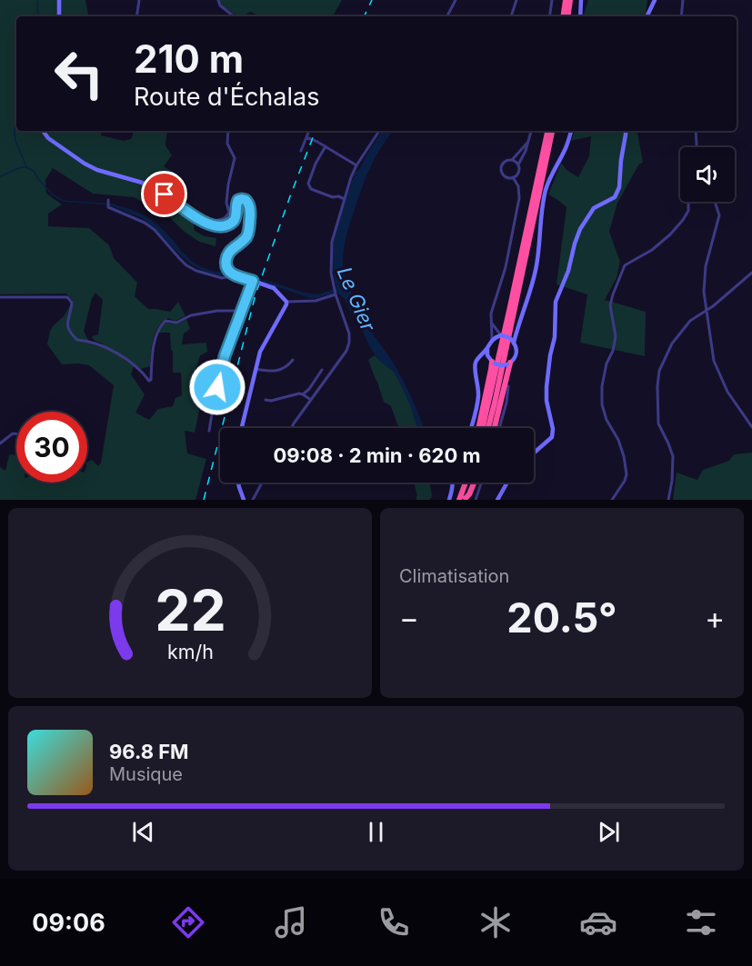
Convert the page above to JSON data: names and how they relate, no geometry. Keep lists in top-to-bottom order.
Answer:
{
  "water": ["Le Gier"],
  "page": {
    "turn": ["210 m", "Route d'Échalas"],
    "limit": "30",
    "trip": "09:08 · 2 min · 620 m",
    "tile": "Climatisation",
    "heat": ["−", "20.5°", "+"],
    "song": ["96.8 FM", "Musique"],
    "tabs": "09:06",
    "gauge": ["22", "km/h"]
  }
}
